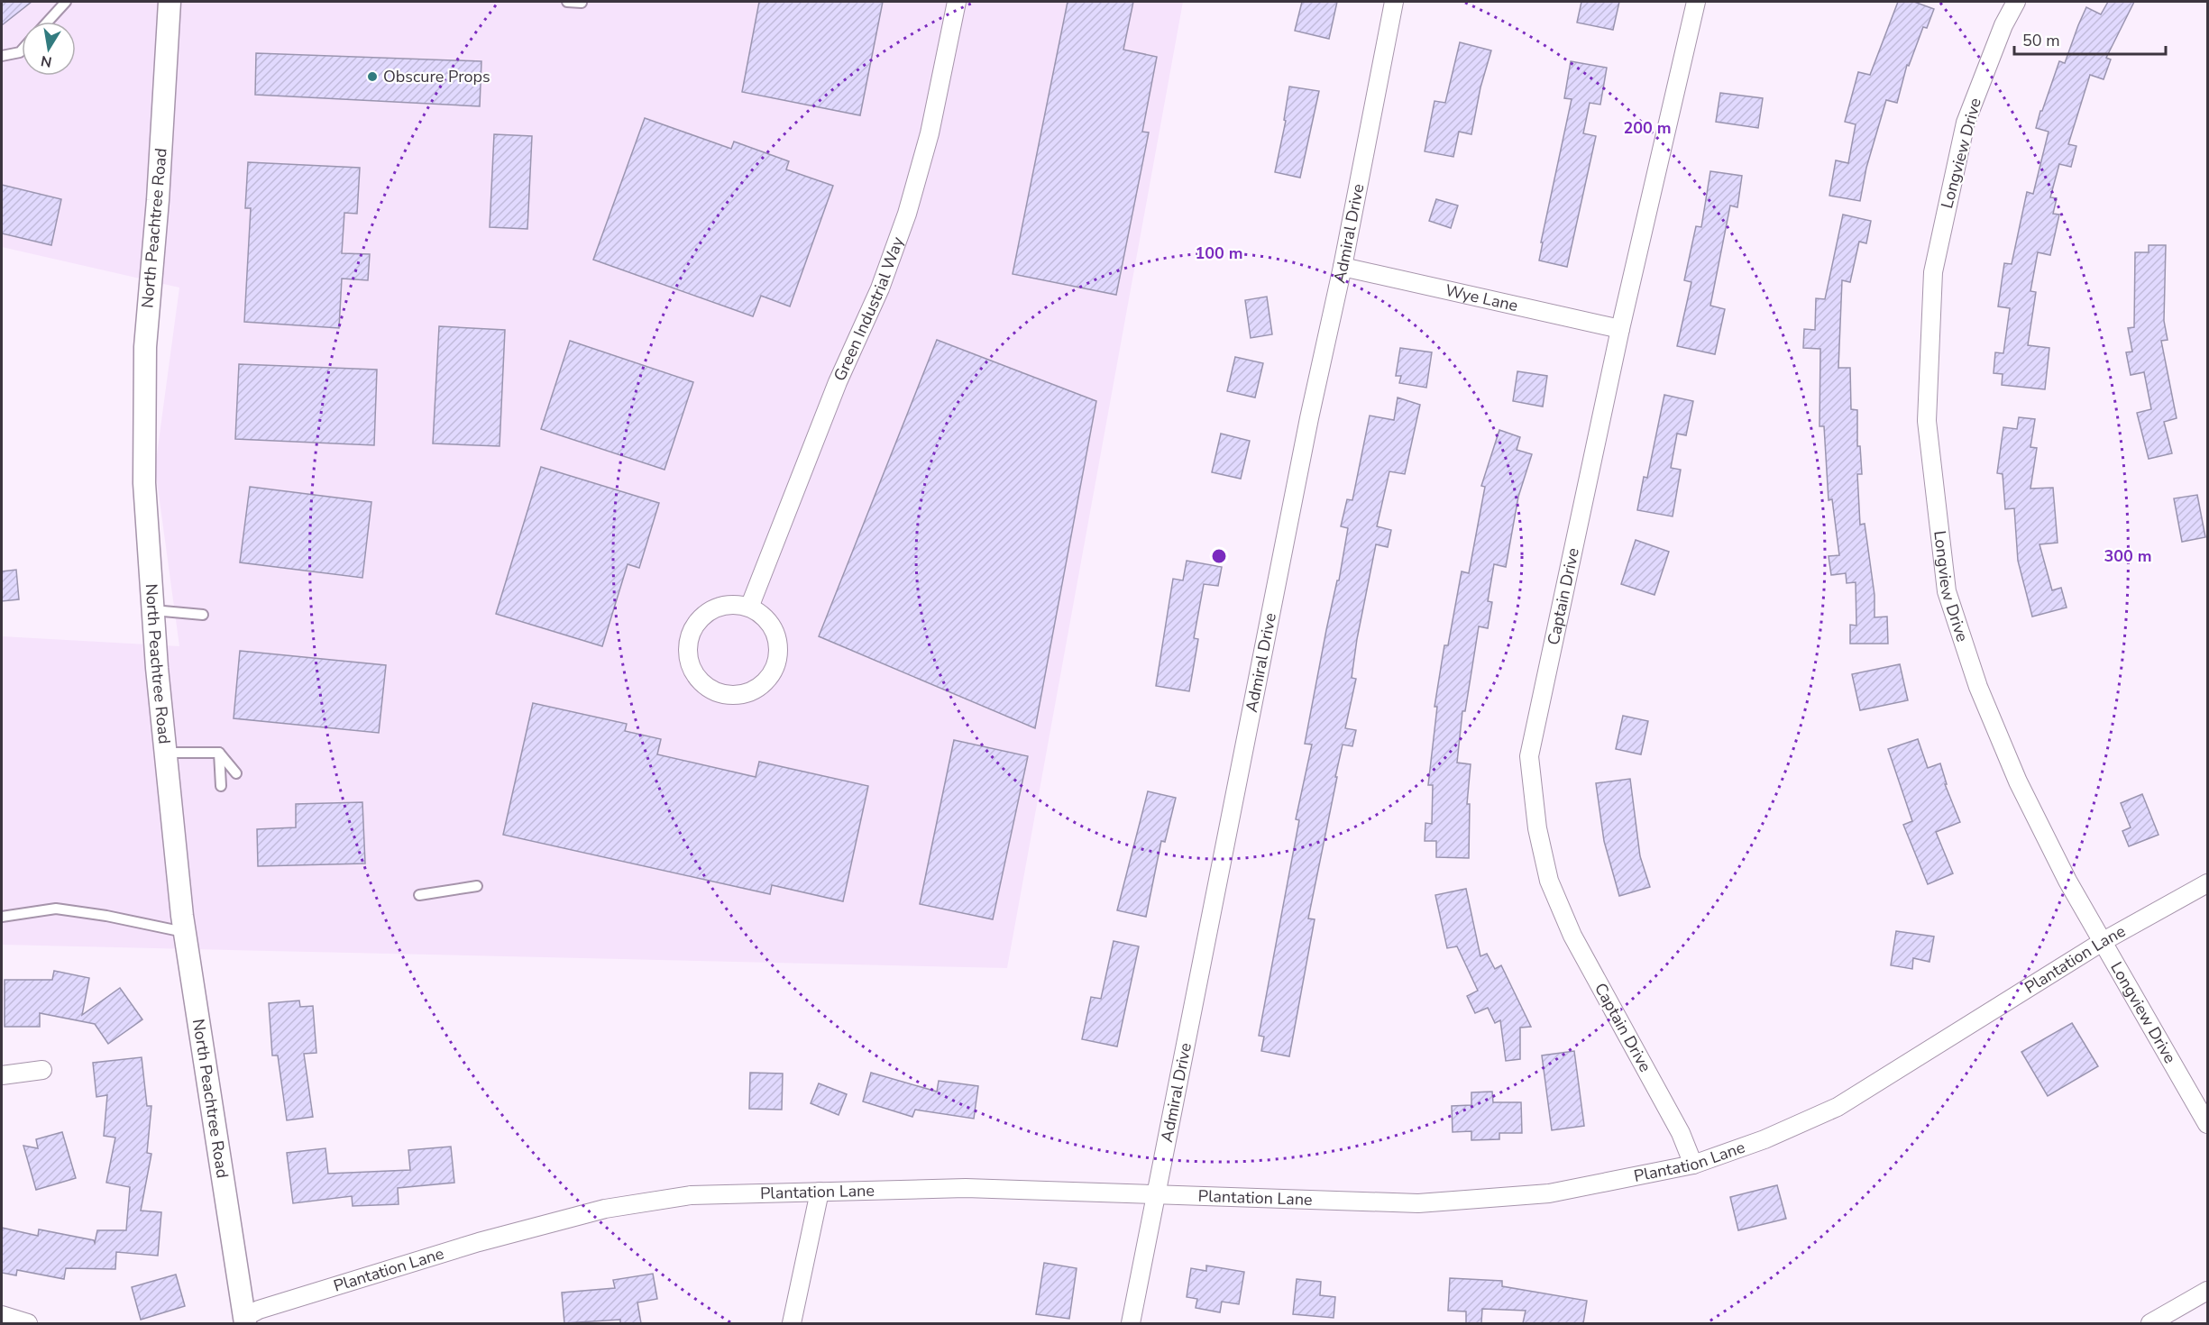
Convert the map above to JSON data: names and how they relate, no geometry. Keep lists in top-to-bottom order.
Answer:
{
  "streets": {
    "street": [
      "Longview Drive",
      "North Peachtree Road",
      "Admiral Drive",
      "Wye Lane",
      "Green Industrial Way",
      "Captain Drive",
      "Plantation Lane"
    ]
  },
  "crossings": [
    ["Longview Drive", "Plantation Lane"],
    ["North Peachtree Road", "Plantation Lane"],
    ["Admiral Drive", "Wye Lane"],
    ["Admiral Drive", "Plantation Lane"],
    ["Wye Lane", "Captain Drive"],
    ["Captain Drive", "Plantation Lane"]
  ],
  "places": ["Obscure Props"],
  "scale_bar": "50 m",
  "north": "bottom",
  "rings": ["200 m", "100 m", "300 m"]
}
